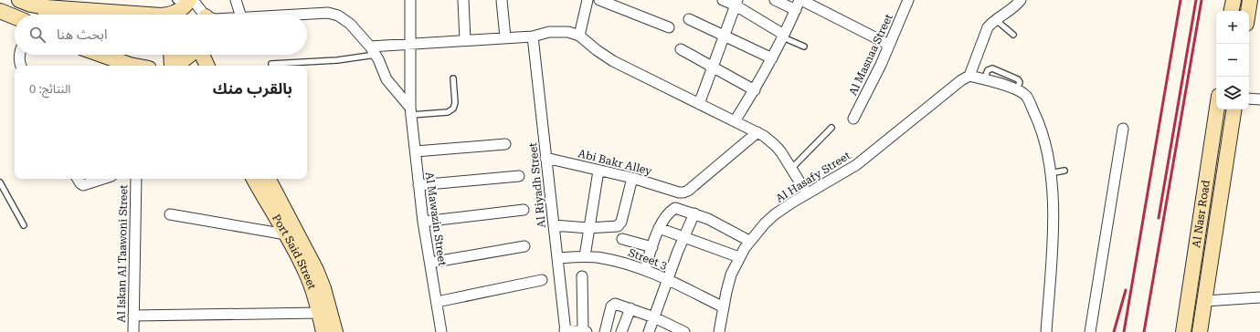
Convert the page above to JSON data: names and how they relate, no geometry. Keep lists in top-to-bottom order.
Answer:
{
  "streets": {
    "main road": ["Al Nasr Road", "Port Said Street"],
    "street": [
      "Al Masnaa Street",
      "Abi Bakr Alley",
      "Al Hasafy Street",
      "Al Riyadh Street",
      "Al Mawazin Street",
      "Al Iskan Al Taawoni Street",
      "Street 3"
    ]
  },
  "crossings": [
    ["Abi Bakr Alley", "Al Riyadh Street"],
    ["Al Hasafy Street", "Street 3"],
    ["Al Riyadh Street", "Street 3"]
  ],
  "page": {
    "map_buttons": ["+", "−"],
    "search": "ابحث هنا",
    "heading": ["بالقرب منك", "النتائج: 0"]
  }
}
